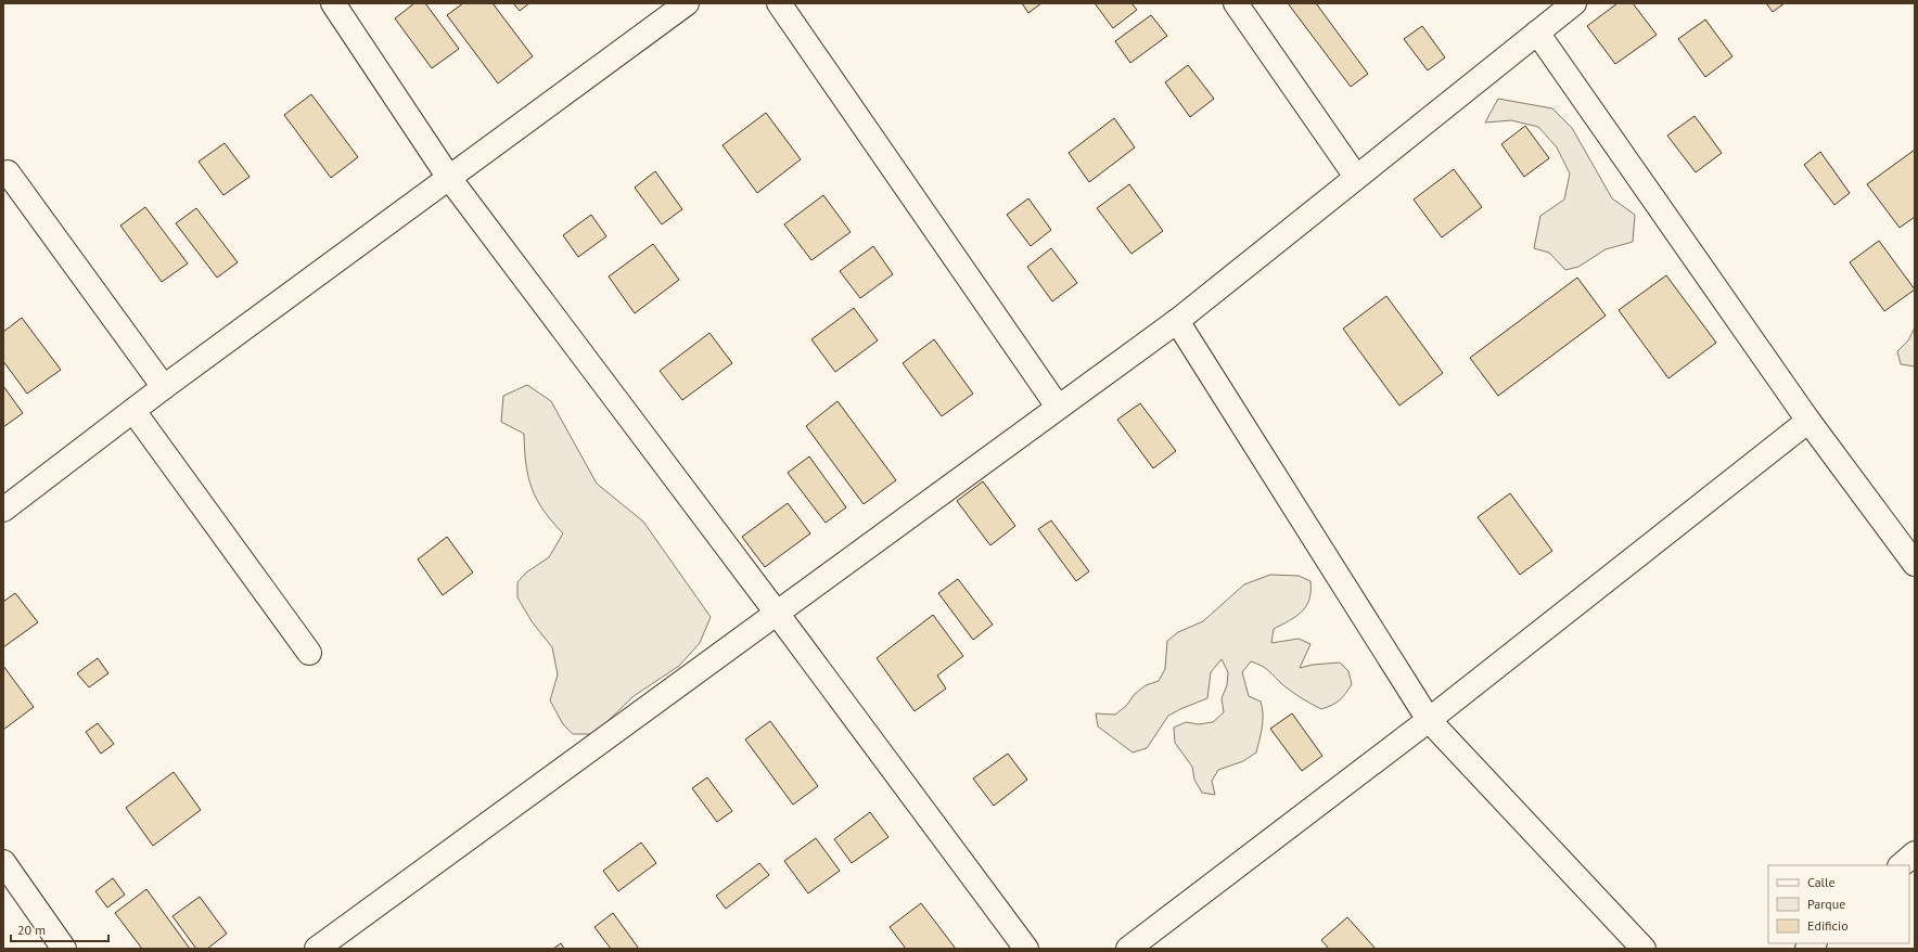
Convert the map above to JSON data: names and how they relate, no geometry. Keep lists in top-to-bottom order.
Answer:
{
  "legend": ["Calle", "Parque", "Edificio"],
  "scale_bar": "20 m"
}
